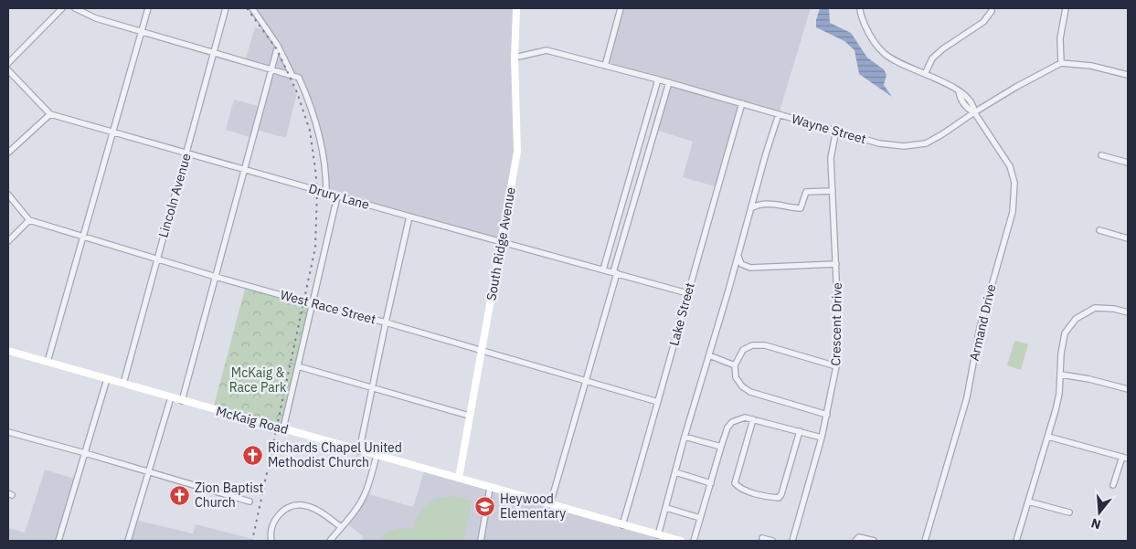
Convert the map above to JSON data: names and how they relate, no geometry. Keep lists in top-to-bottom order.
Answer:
{
  "streets": {
    "street": [
      "Wayne Street",
      "Lincoln Avenue",
      "Drury Lane",
      "South Ridge Avenue",
      "West Race Street",
      "Lake Street",
      "Armand Drive",
      "Crescent Drive",
      "McKaig Road"
    ]
  },
  "crossings": [
    ["Wayne Street", "South Ridge Avenue"],
    ["Wayne Street", "Lake Street"],
    ["Wayne Street", "Armand Drive"],
    ["Wayne Street", "Crescent Drive"],
    ["Lincoln Avenue", "Drury Lane"],
    ["Lincoln Avenue", "West Race Street"],
    ["Lincoln Avenue", "McKaig Road"],
    ["Drury Lane", "South Ridge Avenue"],
    ["Drury Lane", "Lake Street"],
    ["South Ridge Avenue", "West Race Street"],
    ["South Ridge Avenue", "McKaig Road"],
    ["West Race Street", "Lake Street"],
    ["Lake Street", "McKaig Road"]
  ],
  "parks": ["McKaig & Race Park"],
  "places": {
    "church": ["Richards Chapel United Methodist Church", "Zion Baptist Church"],
    "school or university": ["Heywood Elementary"]
  },
  "north": "bottom"
}
